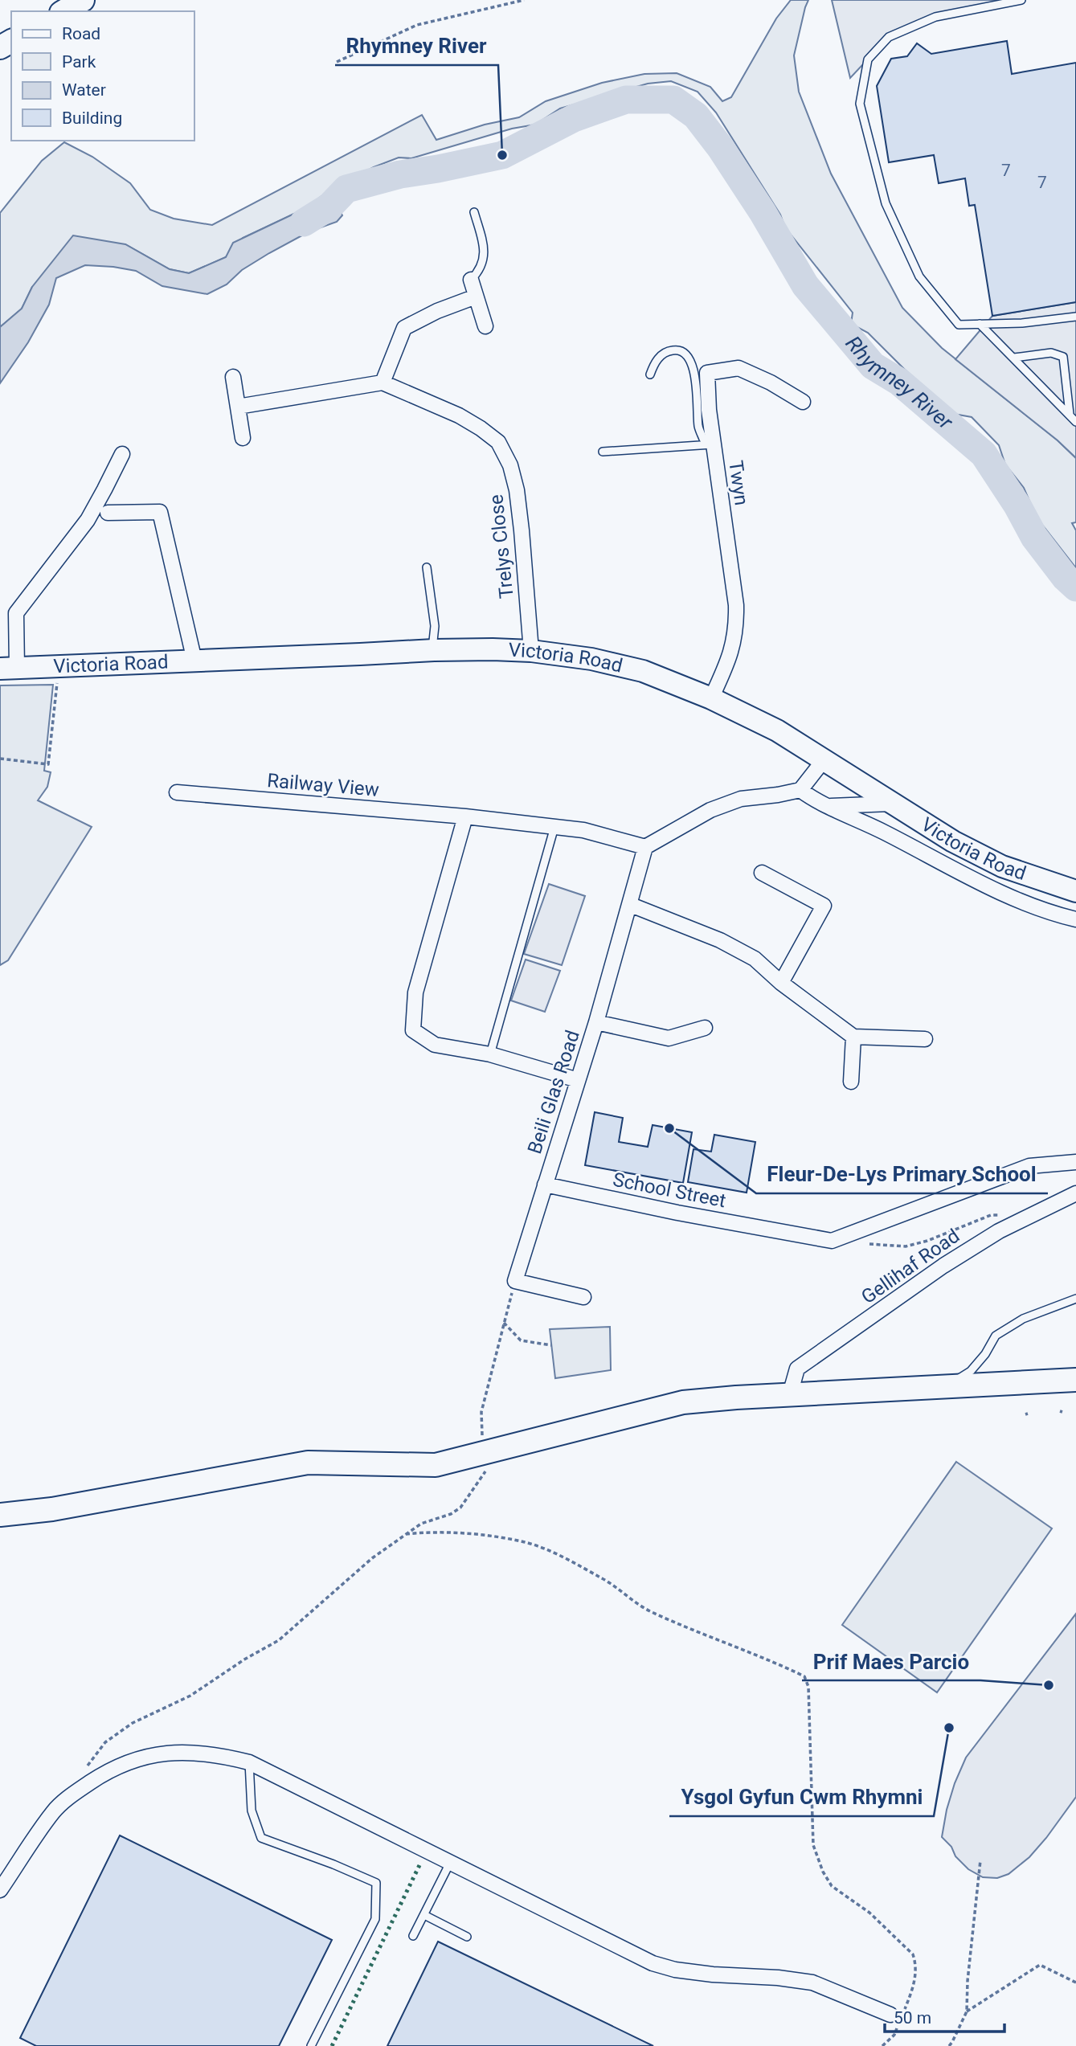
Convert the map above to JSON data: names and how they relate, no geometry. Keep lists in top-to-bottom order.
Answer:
{
  "streets": {
    "main road": ["Victoria Road"],
    "street": [
      "Twyn",
      "Trelys Close",
      "Railway View",
      "Beili Glas Road",
      "School Street",
      "Gellihaf Road"
    ]
  },
  "crossings": [
    ["Twyn", "Victoria Road"],
    ["Trelys Close", "Victoria Road"],
    ["Railway View", "Beili Glas Road"],
    ["Beili Glas Road", "School Street"]
  ],
  "water": ["Rhymney River"],
  "places": [
    "Rhymney River",
    "Fleur-De-Lys Primary School",
    "Prif Maes Parcio",
    "Ysgol Gyfun Cwm Rhymni"
  ],
  "house_numbers": ["7", "7"],
  "legend": [
    "Road",
    "Park",
    "Water",
    "Building"
  ],
  "scale_bar": "50 m"
}
